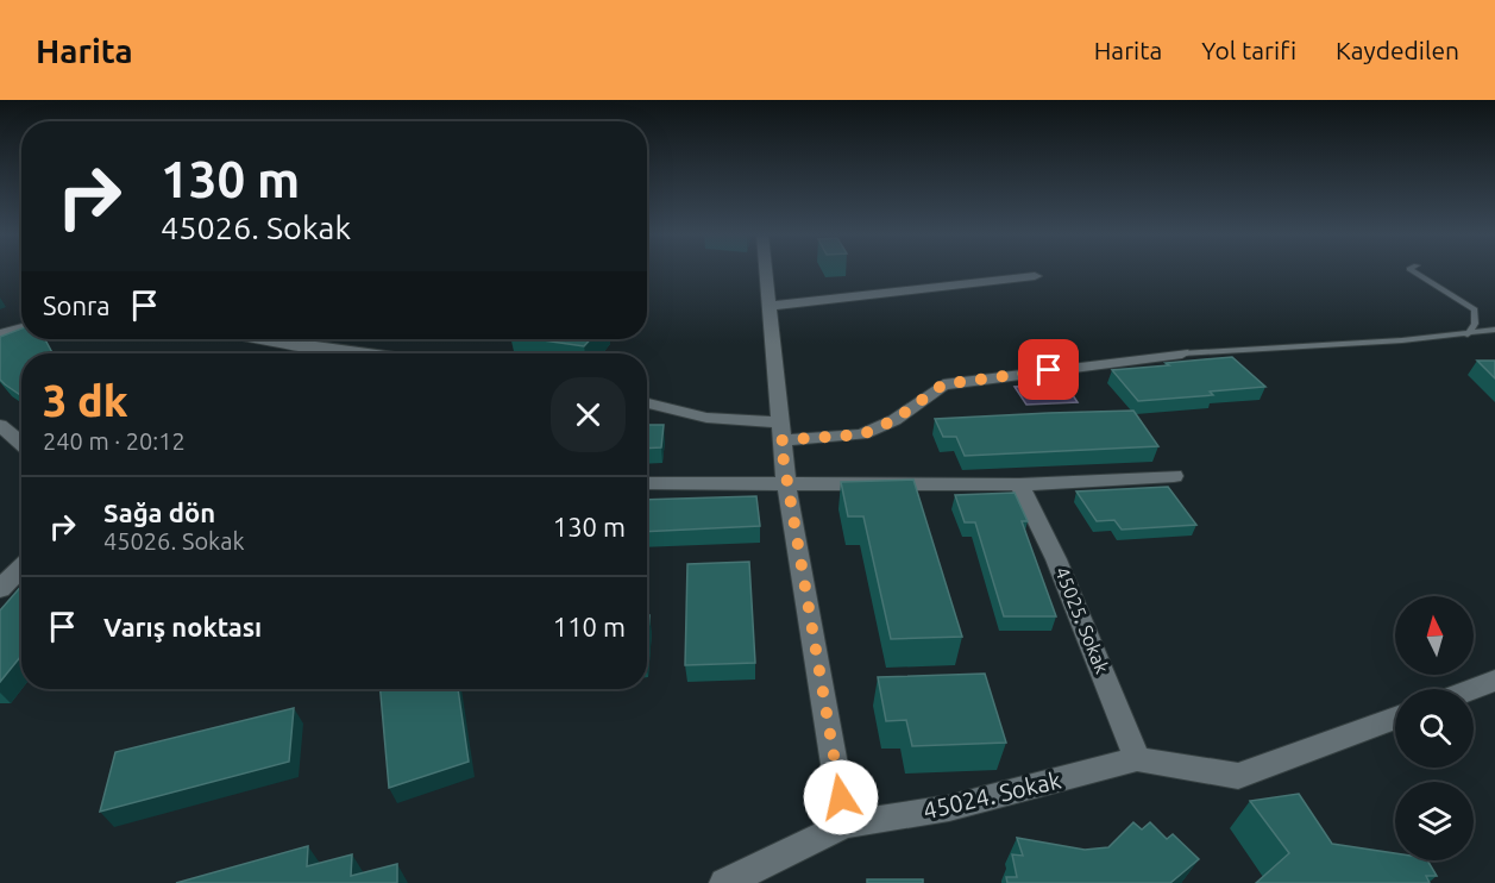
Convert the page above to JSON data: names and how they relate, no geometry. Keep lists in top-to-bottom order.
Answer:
{
  "streets": {
    "street": ["45025. Sokak", "45024. Sokak"]
  },
  "crossings": [
    ["45025. Sokak", "45024. Sokak"]
  ],
  "north": "top",
  "page": {
    "header": "Harita",
    "nav": ["Harita", "Yol tarifi", "Kaydedilen"],
    "turn": ["130 m", "45026. Sokak"],
    "then": "Sonra",
    "heading": ["3 dk", "240 m · 20:12"],
    "list": [
      {
        "name": "Sağa dön",
        "note": "45026. Sokak",
        "value": "130 m"
      },
      {
        "name": "Varış noktası",
        "value": "110 m"
      }
    ]
  }
}
